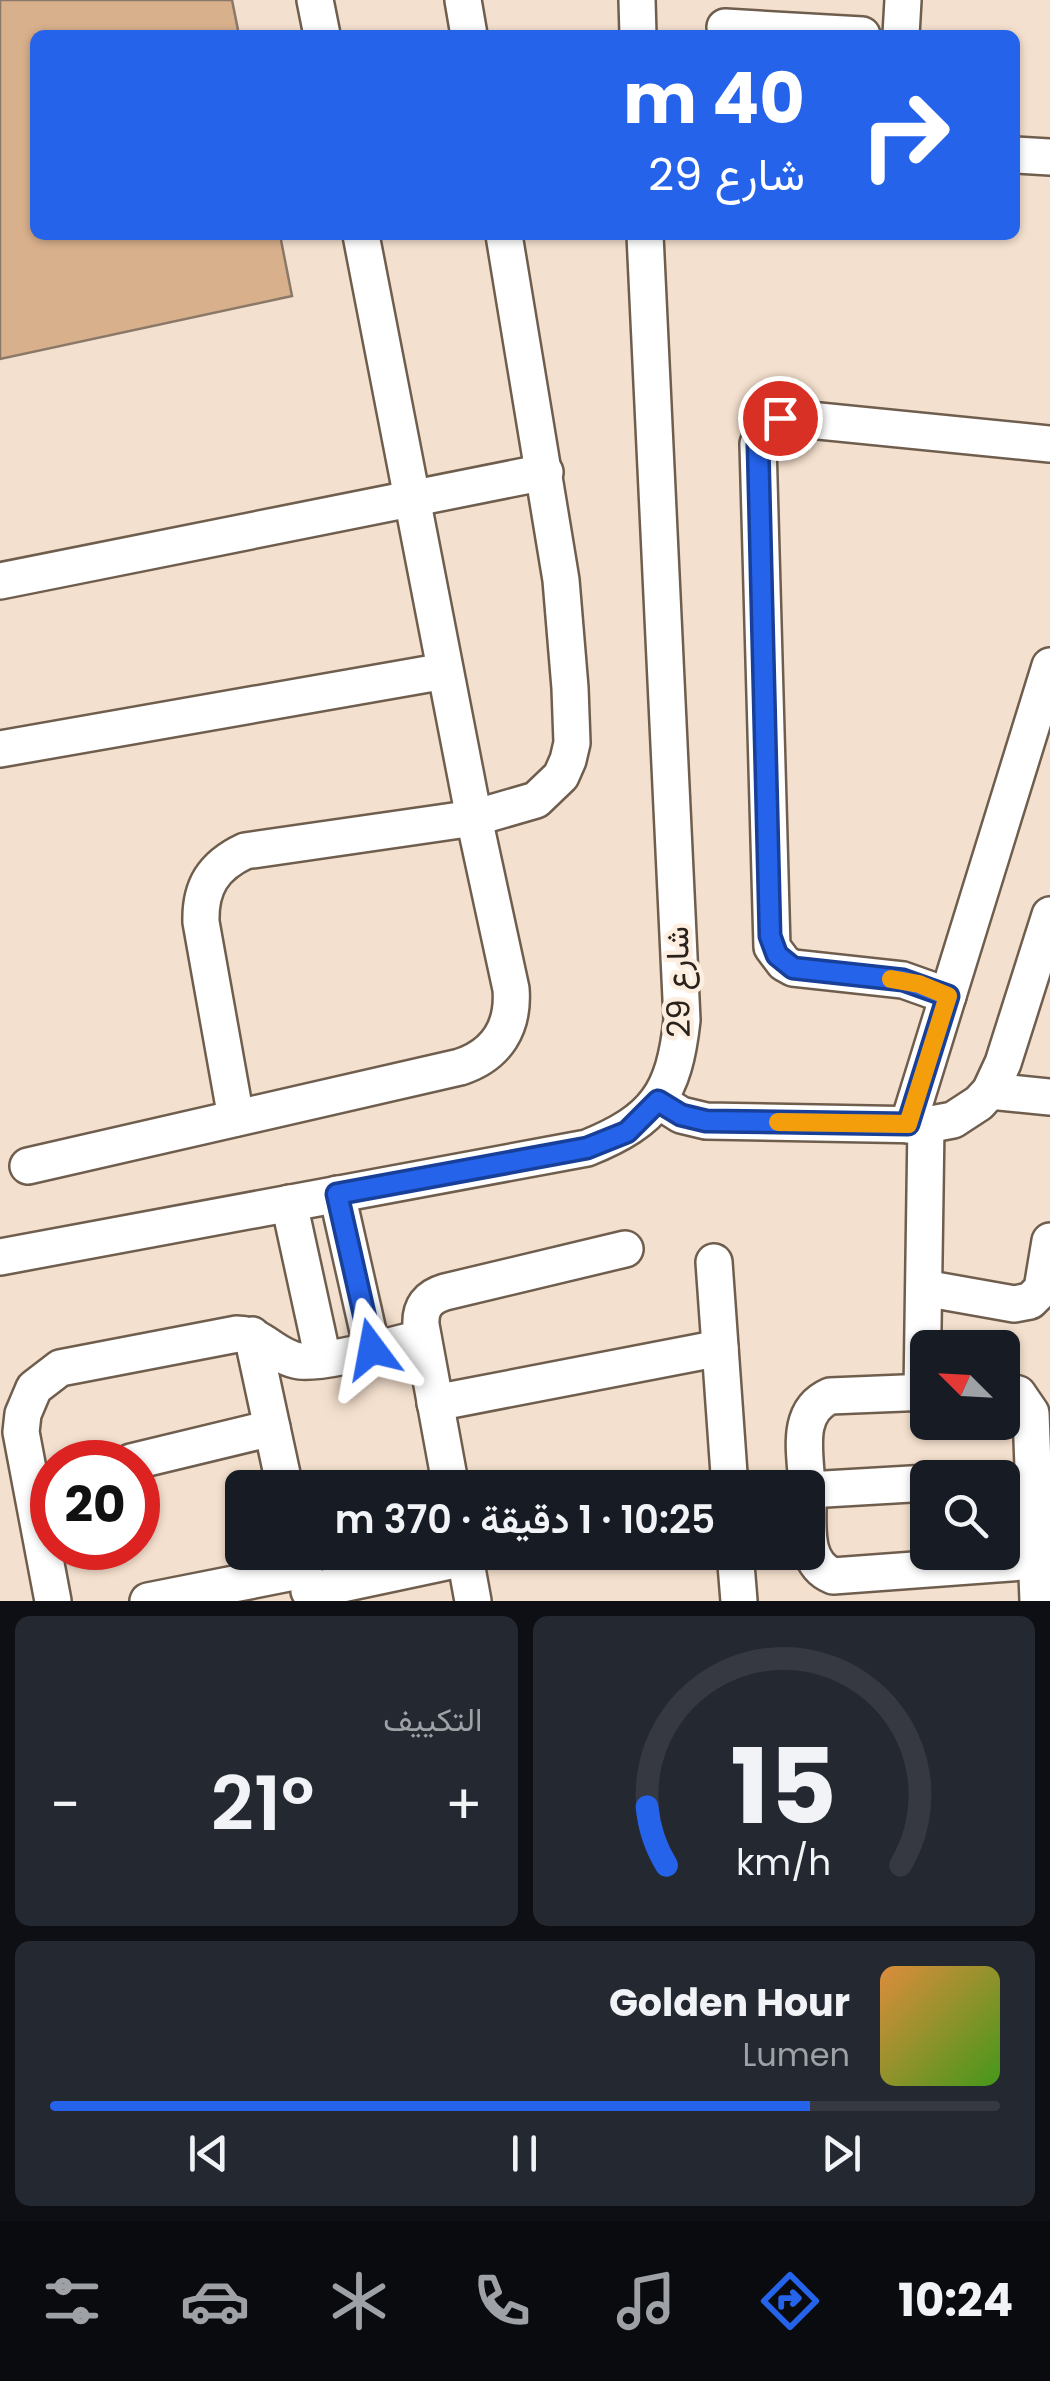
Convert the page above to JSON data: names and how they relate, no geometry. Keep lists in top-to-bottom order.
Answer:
{
  "streets": {
    "street": ["شارع 29"]
  },
  "north": "top left",
  "page": {
    "turn": ["40 m", "شارع 29"],
    "limit": "20",
    "trip": "10:25 · 1 دقيقة · 370 m",
    "tile": "التكييف",
    "heat": ["−", "21°", "+"],
    "song": ["Golden Hour", "Lumen"],
    "tabs": "10:24",
    "gauge": ["15", "km/h"]
  }
}
